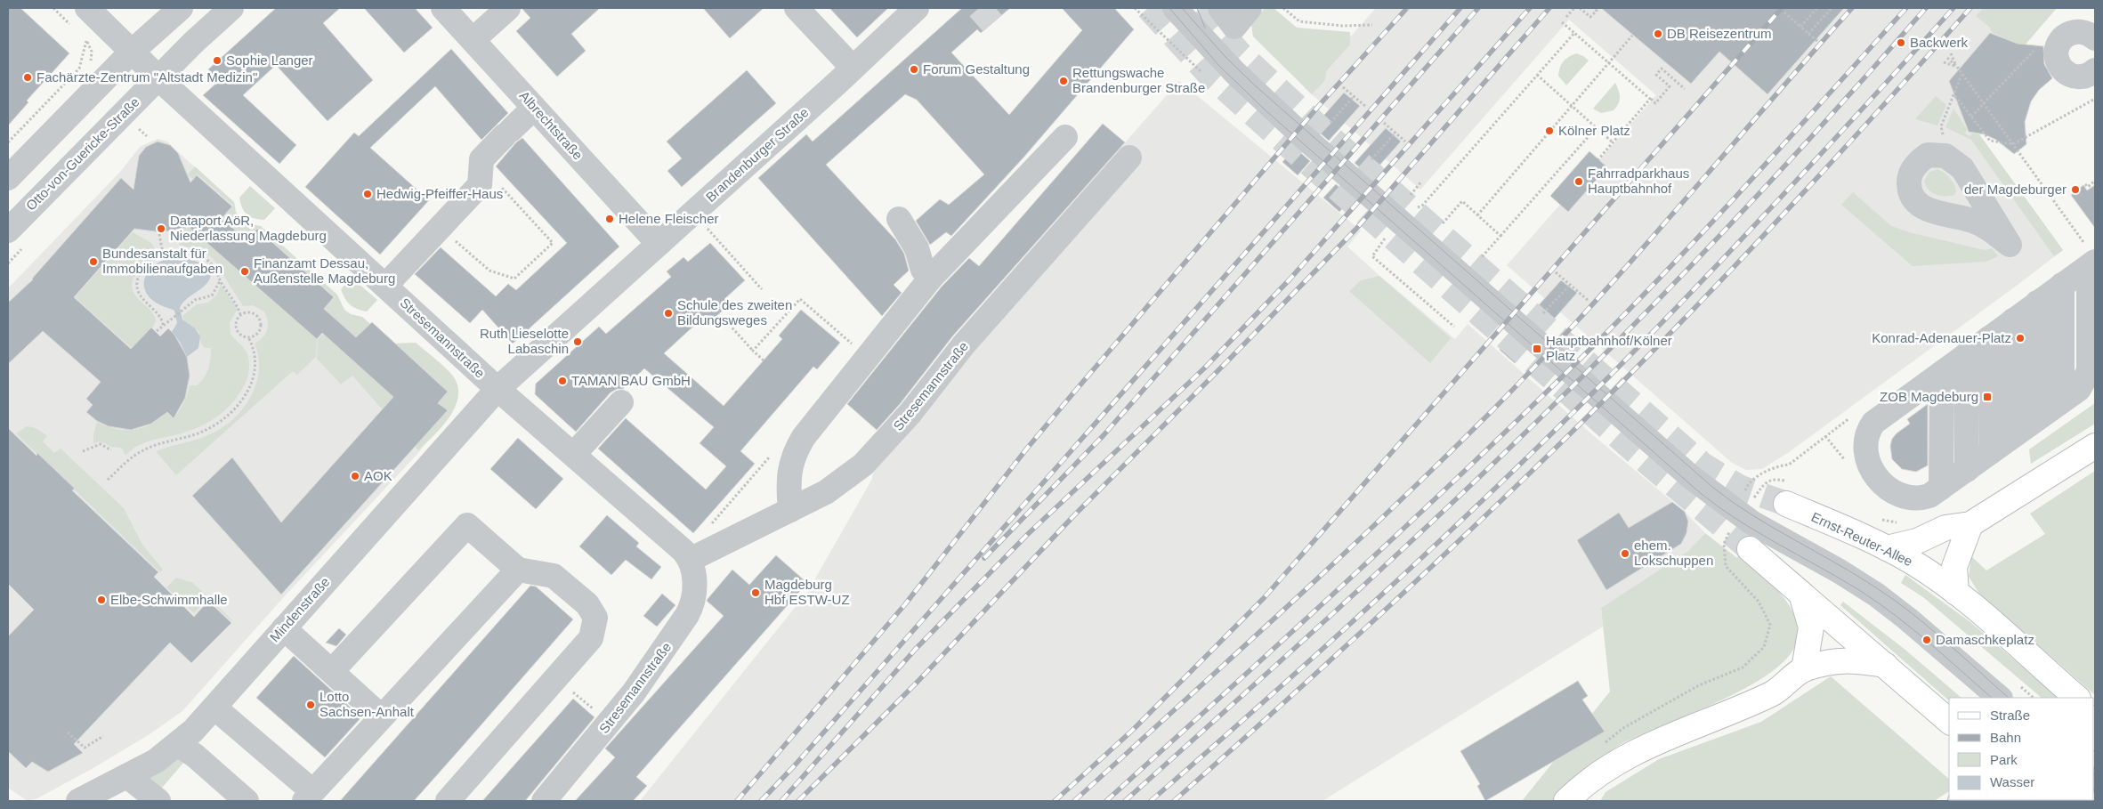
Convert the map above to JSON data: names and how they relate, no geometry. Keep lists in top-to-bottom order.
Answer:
{
  "streets": {
    "main road": ["Ernst-Reuter-Allee"],
    "street": [
      "Albrechtstraße",
      "Otto-von-Guericke-Straße",
      "Brandenburger Straße",
      "Stresemannstraße",
      "Mindenstraße"
    ]
  },
  "crossings": [
    ["Albrechtstraße", "Brandenburger Straße"],
    ["Otto-von-Guericke-Straße", "Stresemannstraße"],
    ["Brandenburger Straße", "Stresemannstraße"],
    ["Brandenburger Straße", "Mindenstraße"],
    ["Stresemannstraße", "Mindenstraße"]
  ],
  "places": {
    "other": [
      "DB Reisezentrum",
      "Backwerk",
      "Sophie Langer",
      "Forum Gestaltung",
      "Fachärzte-Zentrum \"Altstadt Medizin\"",
      "Rettungswache Brandenburger Straße",
      "Kölner Platz",
      "Fahrradparkhaus Hauptbahnhof",
      "der Magdeburger",
      "Hedwig-Pfeiffer-Haus",
      "Helene Fleischer",
      "Dataport AöR, Niederlassung Magdeburg",
      "Bundesanstalt für Immobilienaufgaben",
      "Finanzamt Dessau, Außenstelle Magdeburg",
      "Schule des zweiten Bildungsweges",
      "Konrad-Adenauer-Platz",
      "Ruth Lieselotte Labaschin",
      "TAMAN BAU GmbH",
      "AOK",
      "ehem. Lokschuppen",
      "Magdeburg Hbf ESTW-UZ",
      "Elbe-Schwimmhalle",
      "Damaschkeplatz",
      "Lotto Sachsen-Anhalt"
    ],
    "transit": ["Hauptbahnhof/Kölner Platz", "ZOB Magdeburg"]
  },
  "legend": [
    "Straße",
    "Bahn",
    "Park",
    "Wasser"
  ]
}
